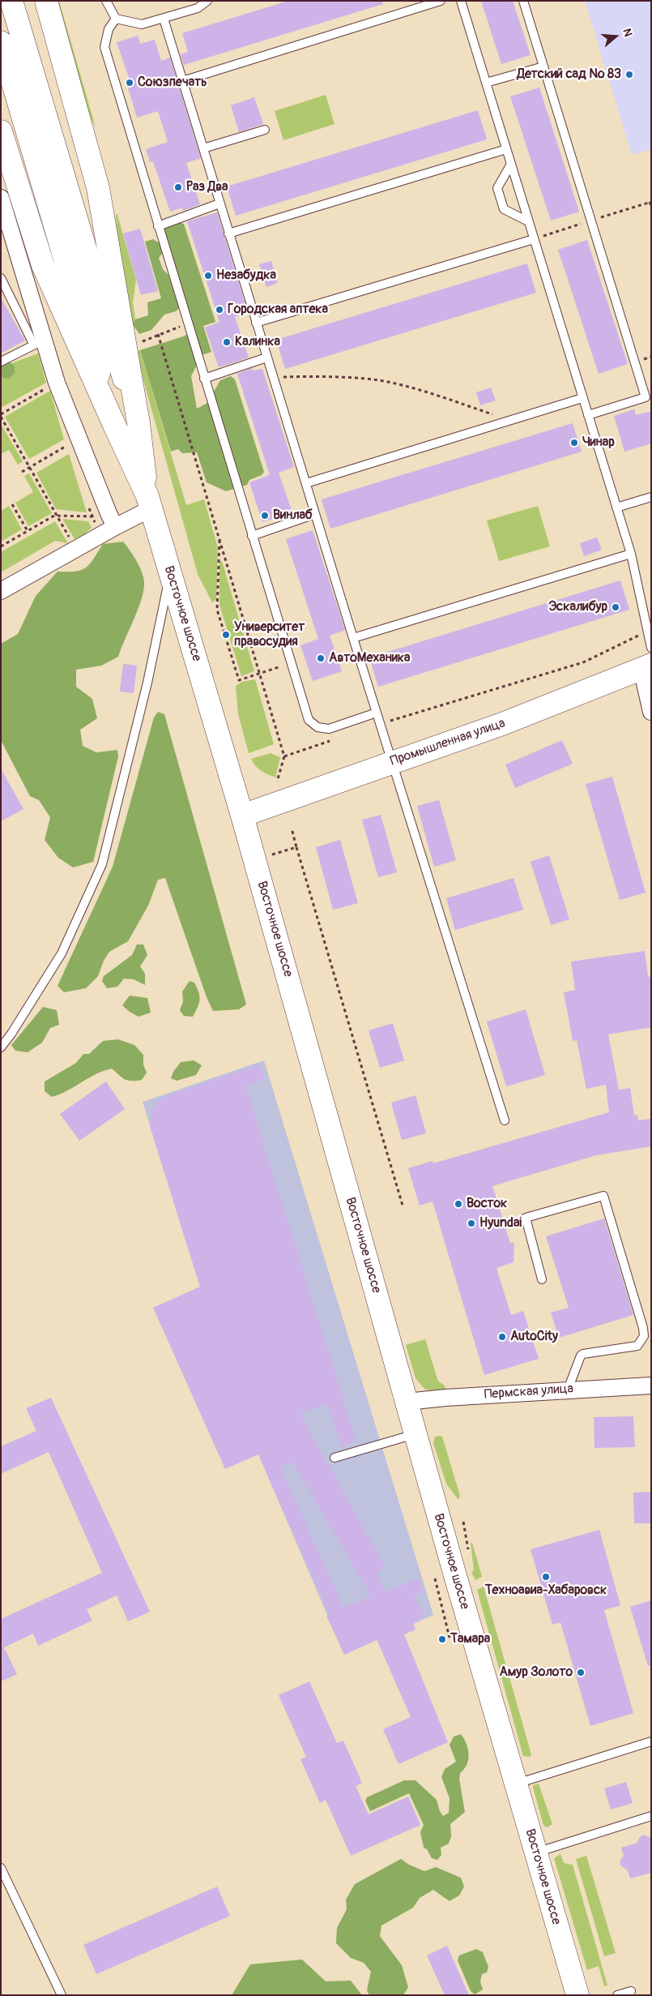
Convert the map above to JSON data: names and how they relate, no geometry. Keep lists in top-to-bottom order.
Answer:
{
  "streets": {
    "main road": ["Восточное шоссе", "Промышленная улица"],
    "street": ["Пермская улица"]
  },
  "crossings": [
    ["Восточное шоссе", "Промышленная улица"],
    ["Восточное шоссе", "Пермская улица"]
  ],
  "places": [
    "Детский сад № 83",
    "Союзпечать",
    "Раз Два",
    "Незабудка",
    "Городская аптека",
    "Калинка",
    "Чинар",
    "Винлаб",
    "Эскалибур",
    "Университет правосудия",
    "АвтоМеханика",
    "Восток",
    "Hyundai",
    "AutoCity",
    "Техноавиа-Хабаровск",
    "Тамара",
    "Амур Золото"
  ],
  "north": "right"
}
